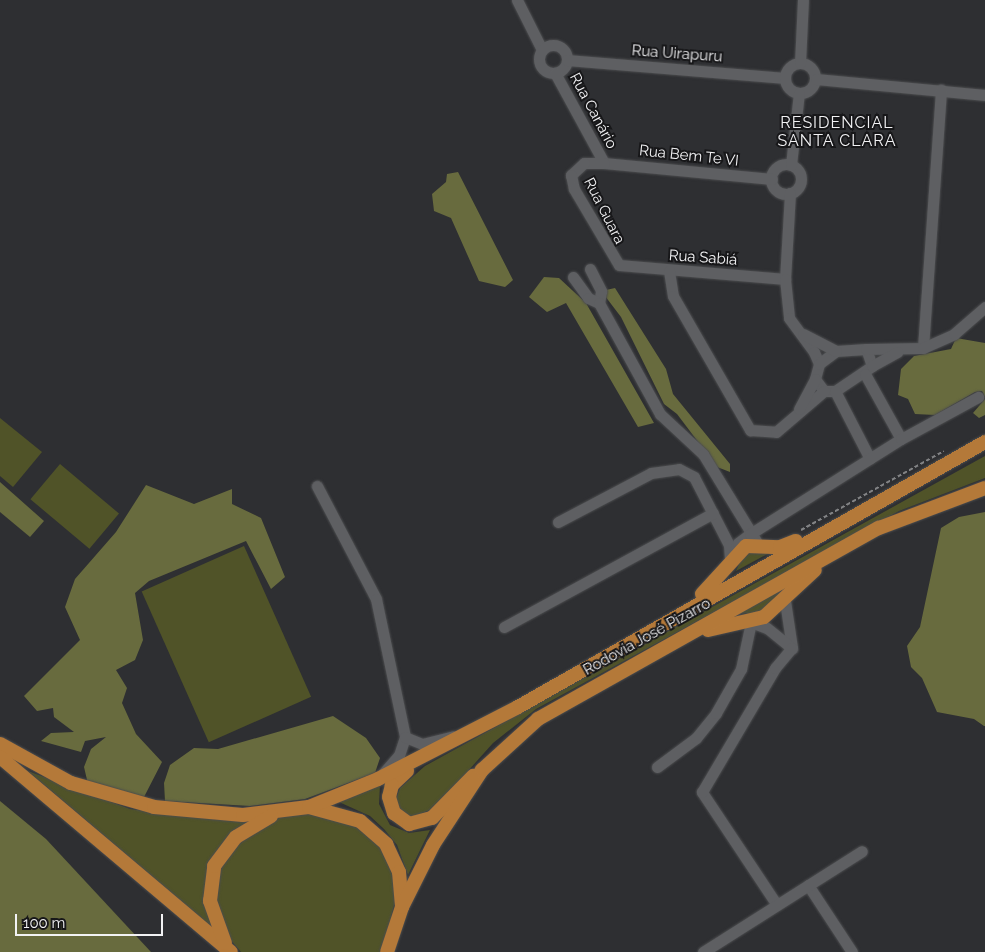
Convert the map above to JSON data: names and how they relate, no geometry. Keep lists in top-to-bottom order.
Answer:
{
  "streets": {
    "main road": ["Rodovia José Pizarro"],
    "street": [
      "Rua Uirapuru",
      "Rua Canário",
      "Rua Bem Te VI",
      "Rua Guara",
      "Rua Sabiá"
    ]
  },
  "crossings": [
    ["Rua Uirapuru", "Rua Canário"],
    ["Rua Canário", "Rua Bem Te VI"],
    ["Rua Canário", "Rua Guara"],
    ["Rua Bem Te VI", "Rua Guara"],
    ["Rua Guara", "Rua Sabiá"]
  ],
  "districts": ["RESIDENCIAL SANTA CLARA"],
  "scale_bar": "100 m"
}
